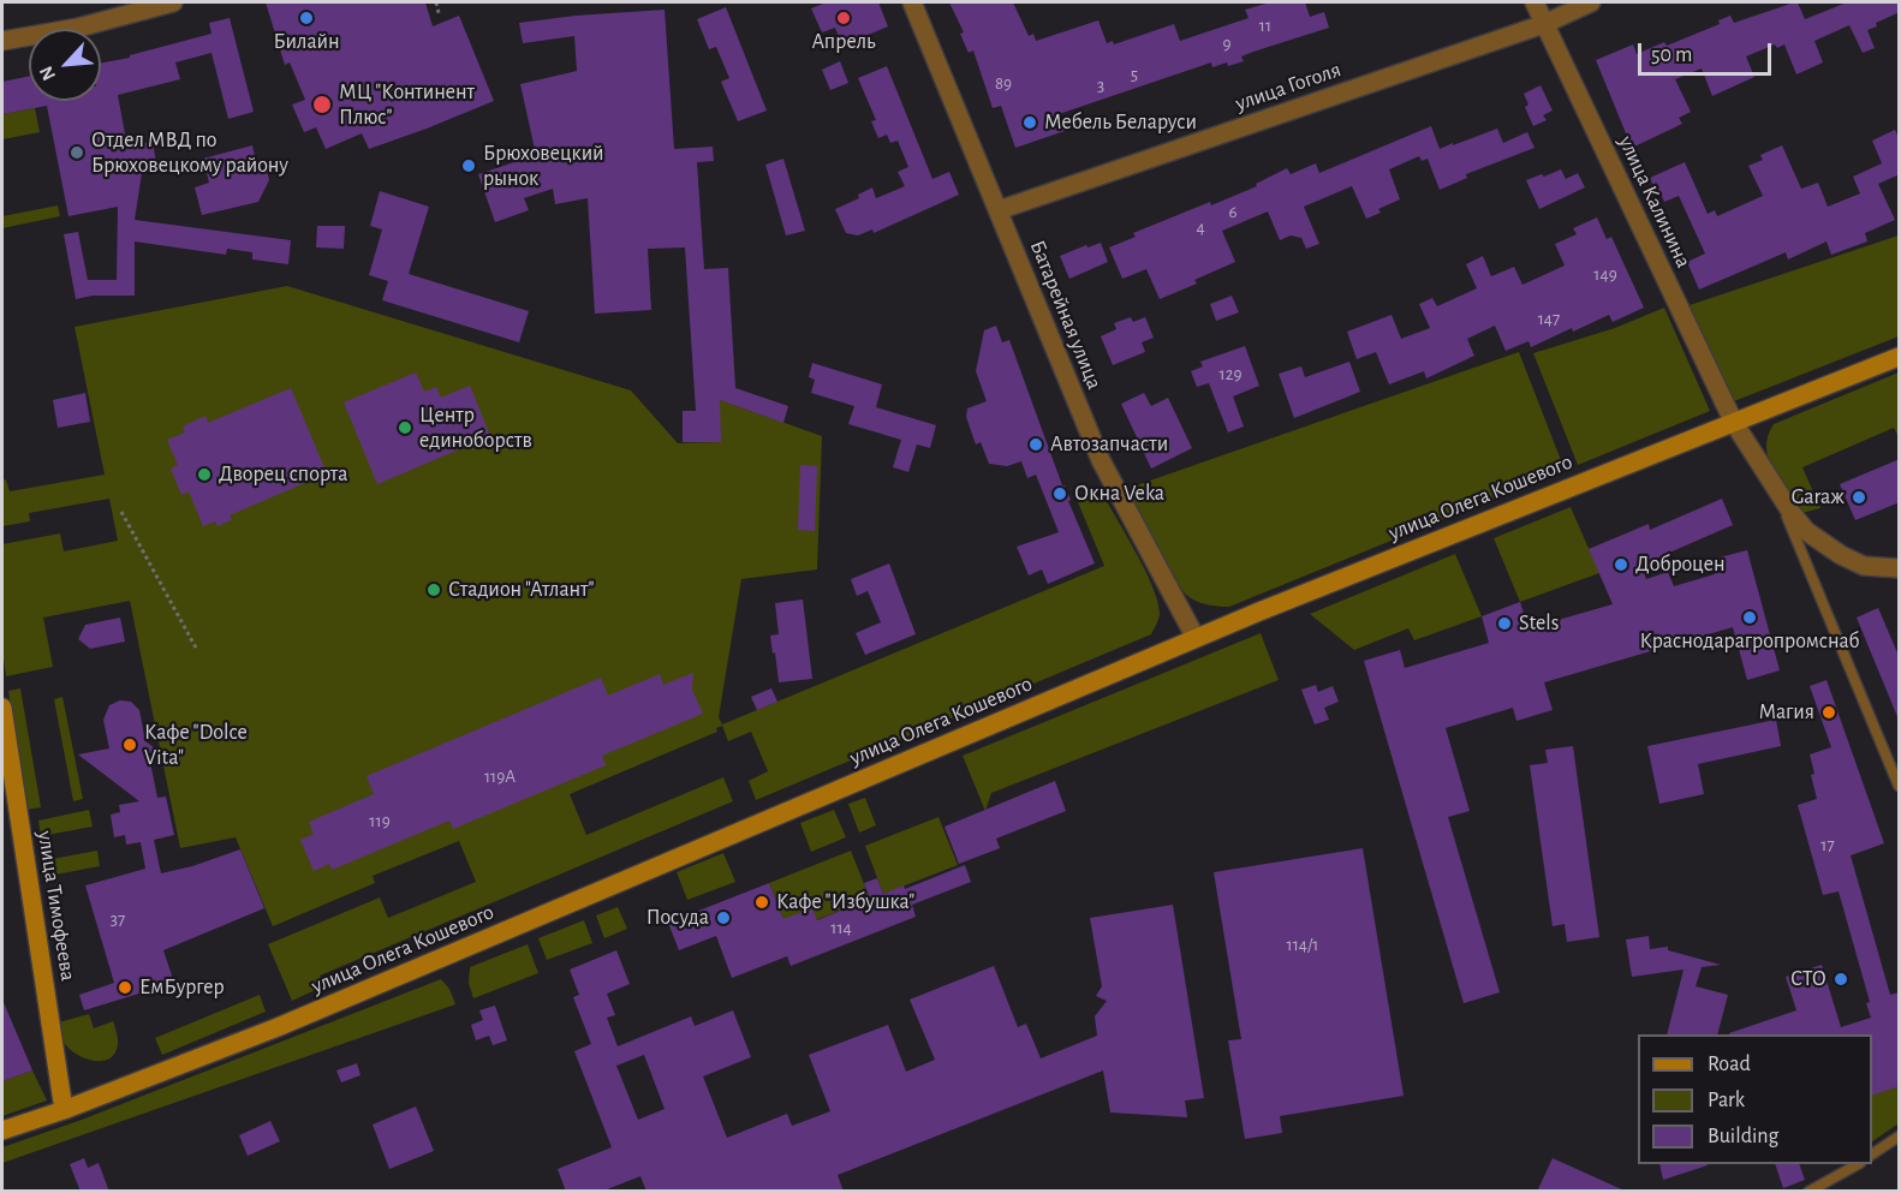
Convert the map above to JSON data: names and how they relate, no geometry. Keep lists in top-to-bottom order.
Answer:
{
  "streets": {
    "street": [
      "улица Гоголя",
      "улица Калинина",
      "Батарейная улица",
      "улица Олега Кошевого",
      "улица Тимофеева"
    ]
  },
  "crossings": [
    ["улица Гоголя", "улица Калинина"],
    ["улица Гоголя", "Батарейная улица"],
    ["улица Калинина", "улица Олега Кошевого"],
    ["Батарейная улица", "улица Олега Кошевого"],
    ["улица Олега Кошевого", "улица Тимофеева"]
  ],
  "places": [
    "Билайн",
    "Апрель",
    "МЦ \"Континент Плюс\"",
    "Мебель Беларуси",
    "Отдел МВД по Брюховецкому району",
    "Брюховецкий рынок",
    "Центр единоборств",
    "Автозапчасти",
    "Дворец спорта",
    "Окна Veka",
    "Garaж",
    "Доброцен",
    "Стадион \"Атлант\"",
    "Краснодарагропромснаб",
    "Stels",
    "Магия",
    "Кафе \"Dolce Vita\"",
    "Кафе \"Избушка\"",
    "Посуда",
    "СТО",
    "ЕмБургер"
  ],
  "house_numbers": [
    "11",
    "9",
    "5",
    "89",
    "3",
    "6",
    "4",
    "149",
    "147",
    "129",
    "119А",
    "119",
    "17",
    "37",
    "114",
    "114/1"
  ],
  "legend": ["Road", "Park", "Building"],
  "scale_bar": "50 m",
  "north": "bottom left"
}
